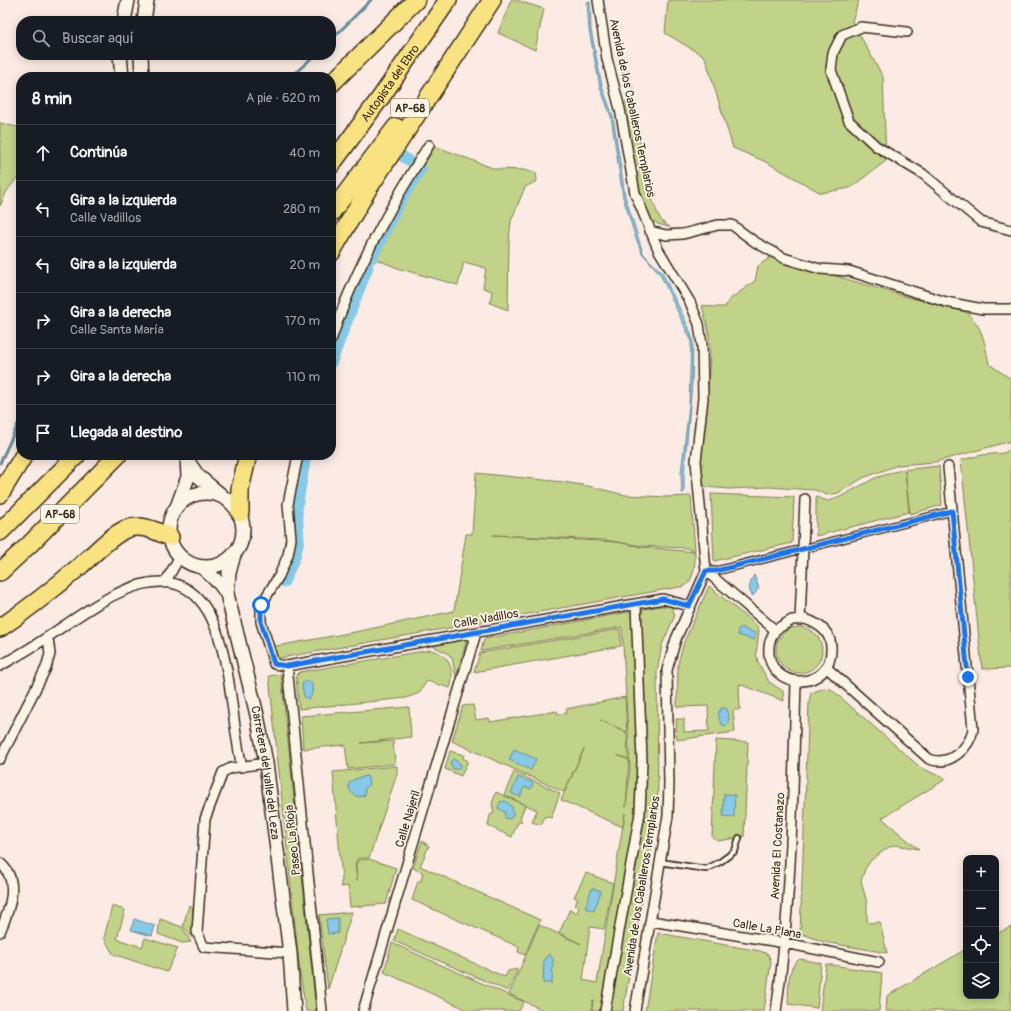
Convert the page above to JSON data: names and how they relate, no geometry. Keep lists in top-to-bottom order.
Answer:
{
  "streets": {
    "highway": ["Autopista del Ebro", "AP-68"],
    "main road": ["Carretera del valle del Leza"],
    "street": [
      "Avenida de los Caballeros Templarios",
      "Calle Vadillos",
      "Calle Najeril",
      "Paseo La Rioja",
      "Avenida El Costanazo",
      "Calle La Plana"
    ]
  },
  "crossings": [
    ["Avenida de los Caballeros Templarios", "Calle Vadillos"],
    ["Avenida de los Caballeros Templarios", "Calle La Plana"],
    ["Calle Vadillos", "Calle Najeril"],
    ["Calle Vadillos", "Paseo La Rioja"],
    ["Avenida El Costanazo", "Calle La Plana"]
  ],
  "page": {
    "search": "Buscar aquí",
    "heading": ["8 min", "A pie · 620 m"],
    "list": [
      ["Continúa", "40 m"],
      ["Gira a la izquierda", "Calle Vadillos", "280 m"],
      ["Gira a la izquierda", "20 m"],
      ["Gira a la derecha", "Calle Santa María", "170 m"],
      ["Gira a la derecha", "110 m"],
      "Llegada al destino"
    ],
    "map_buttons": ["+", "−"]
  }
}
